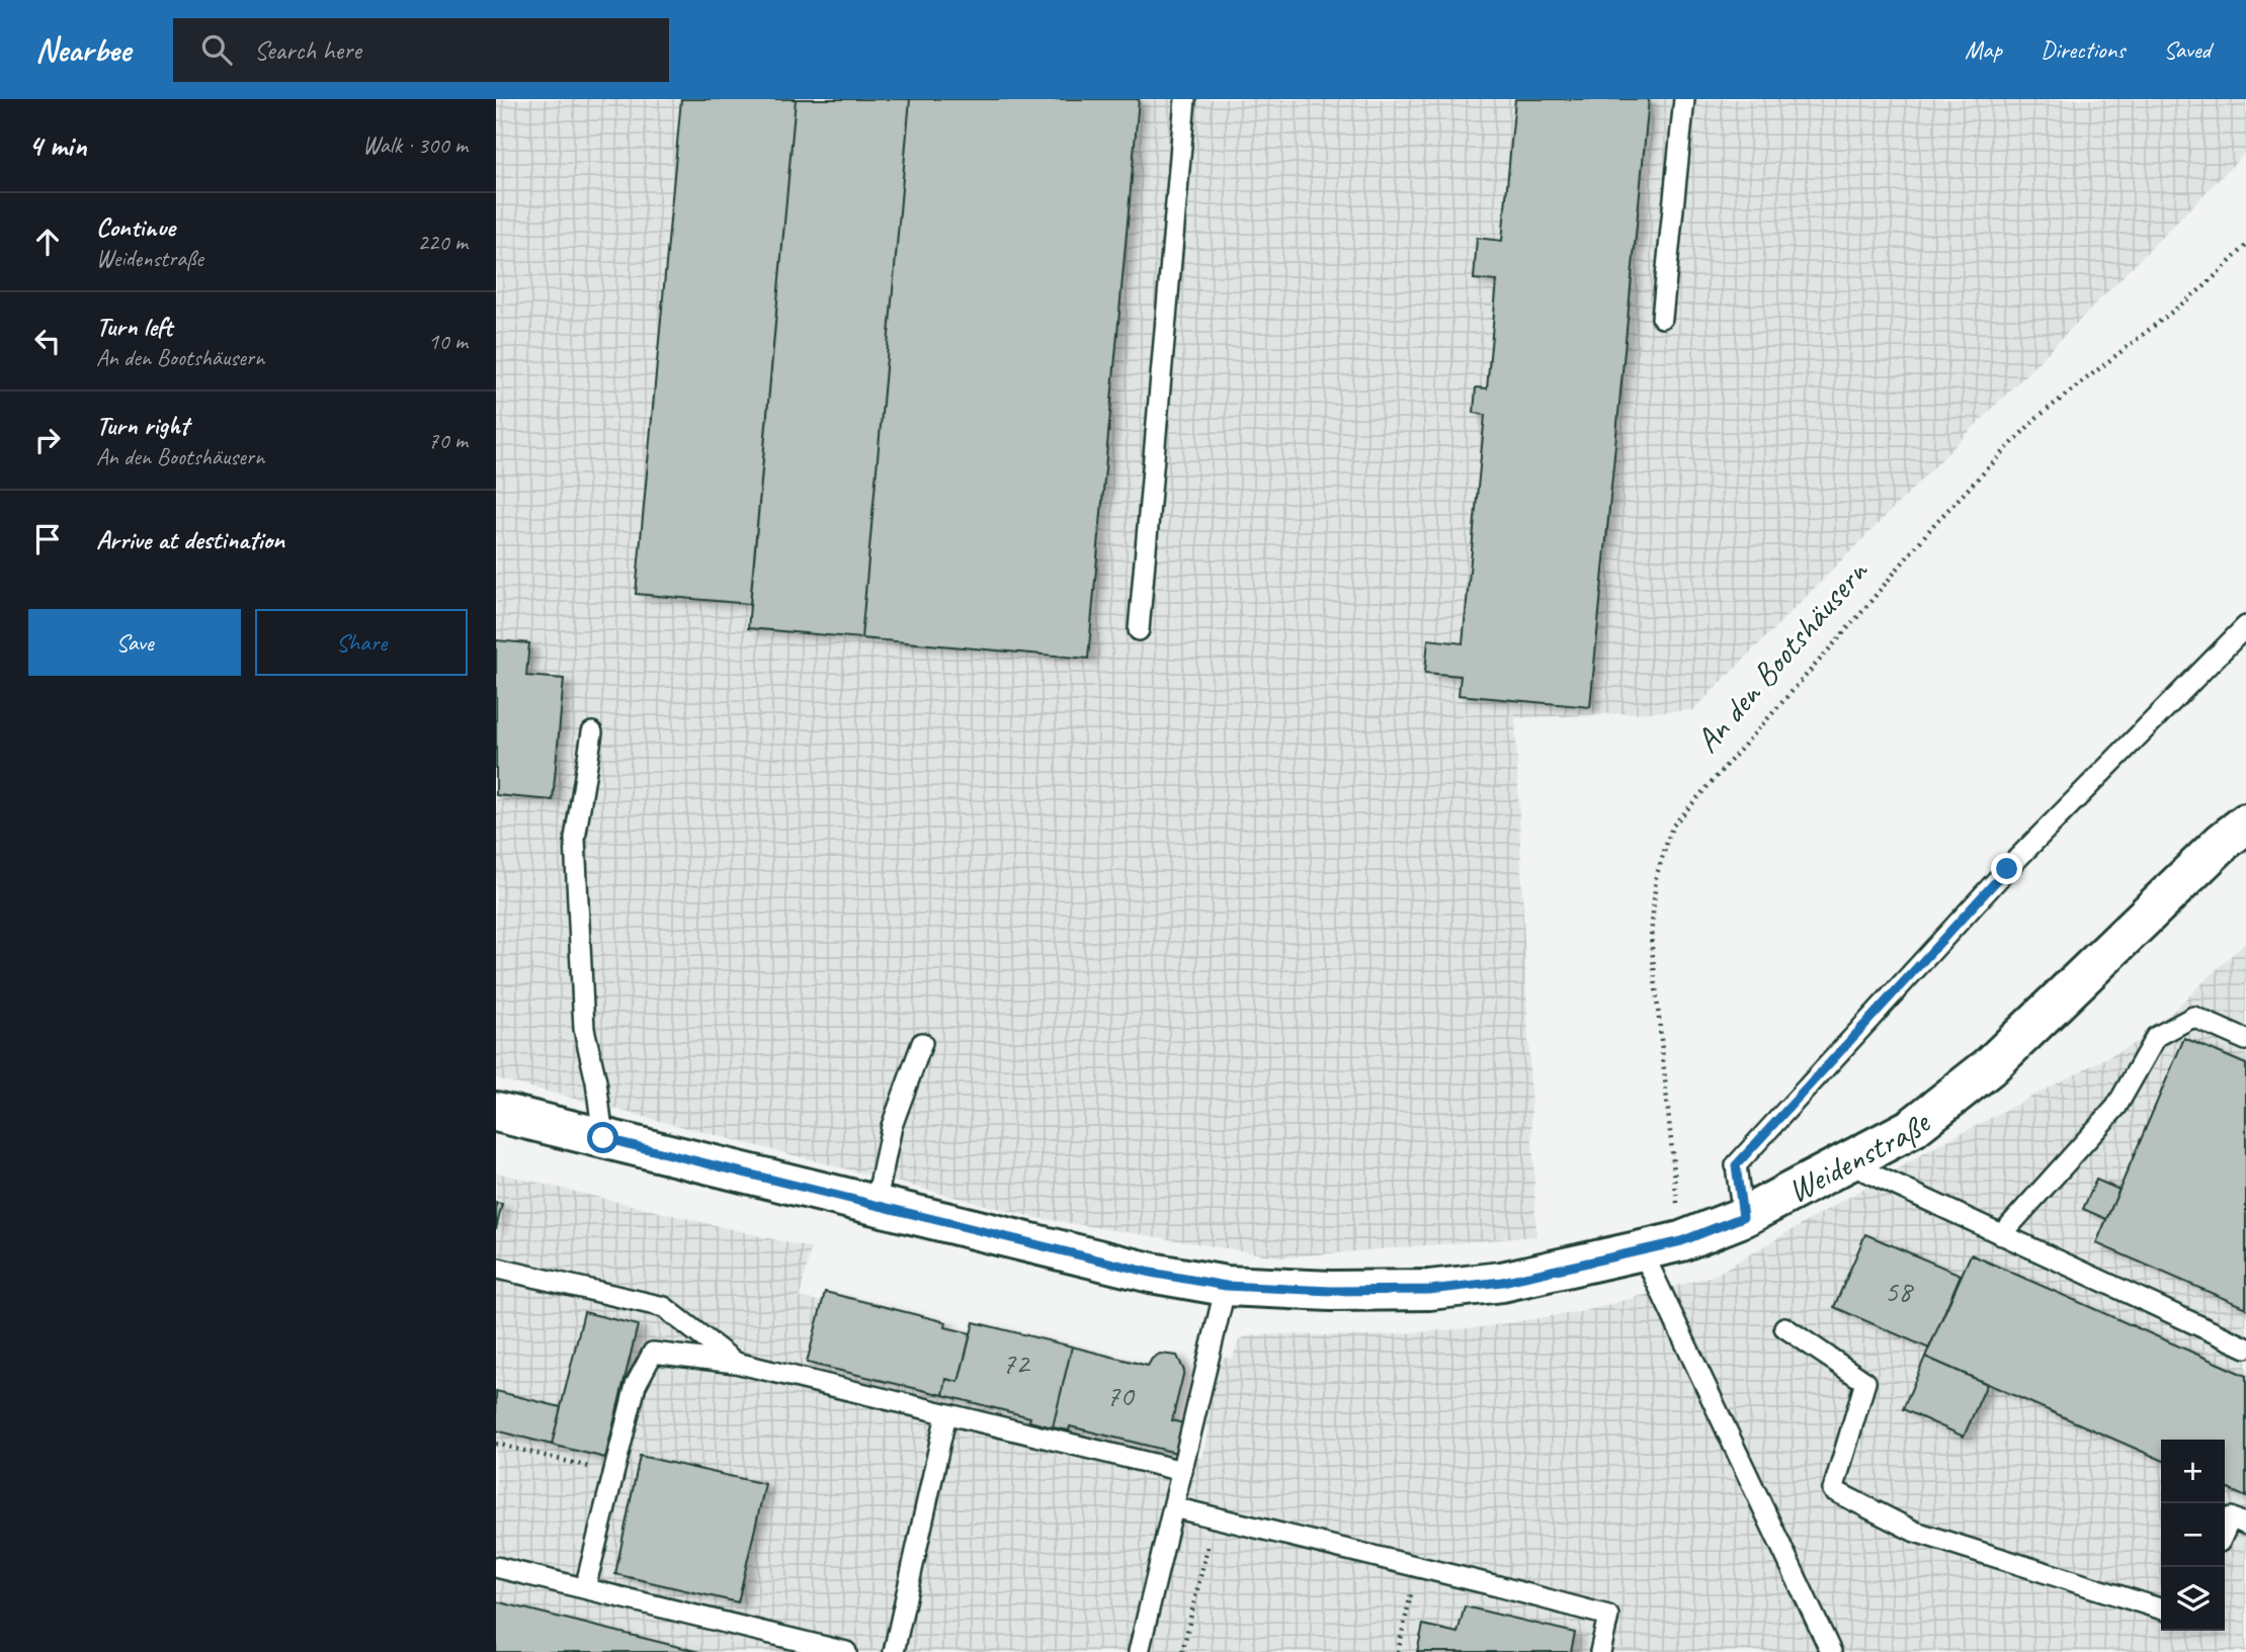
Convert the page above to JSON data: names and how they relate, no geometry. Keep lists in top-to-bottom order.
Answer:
{
  "streets": {
    "street": ["Weidenstraße"],
    "path": ["An den Bootshäusern"]
  },
  "crossings": [
    ["An den Bootshäusern", "Weidenstraße"]
  ],
  "house_numbers": ["58", "72", "70"],
  "page": {
    "header": "Nearbee",
    "search": "Search here",
    "nav": ["Map", "Directions", "Saved"],
    "heading": ["4 min", "Walk · 300 m"],
    "list": [
      ["Continue", "Weidenstraße", "220 m"],
      ["Turn left", "An den Bootshäusern", "10 m"],
      ["Turn right", "An den Bootshäusern", "70 m"],
      "Arrive at destination"
    ],
    "buttons": ["Save", "Share"],
    "map_buttons": ["+", "−"]
  }
}
